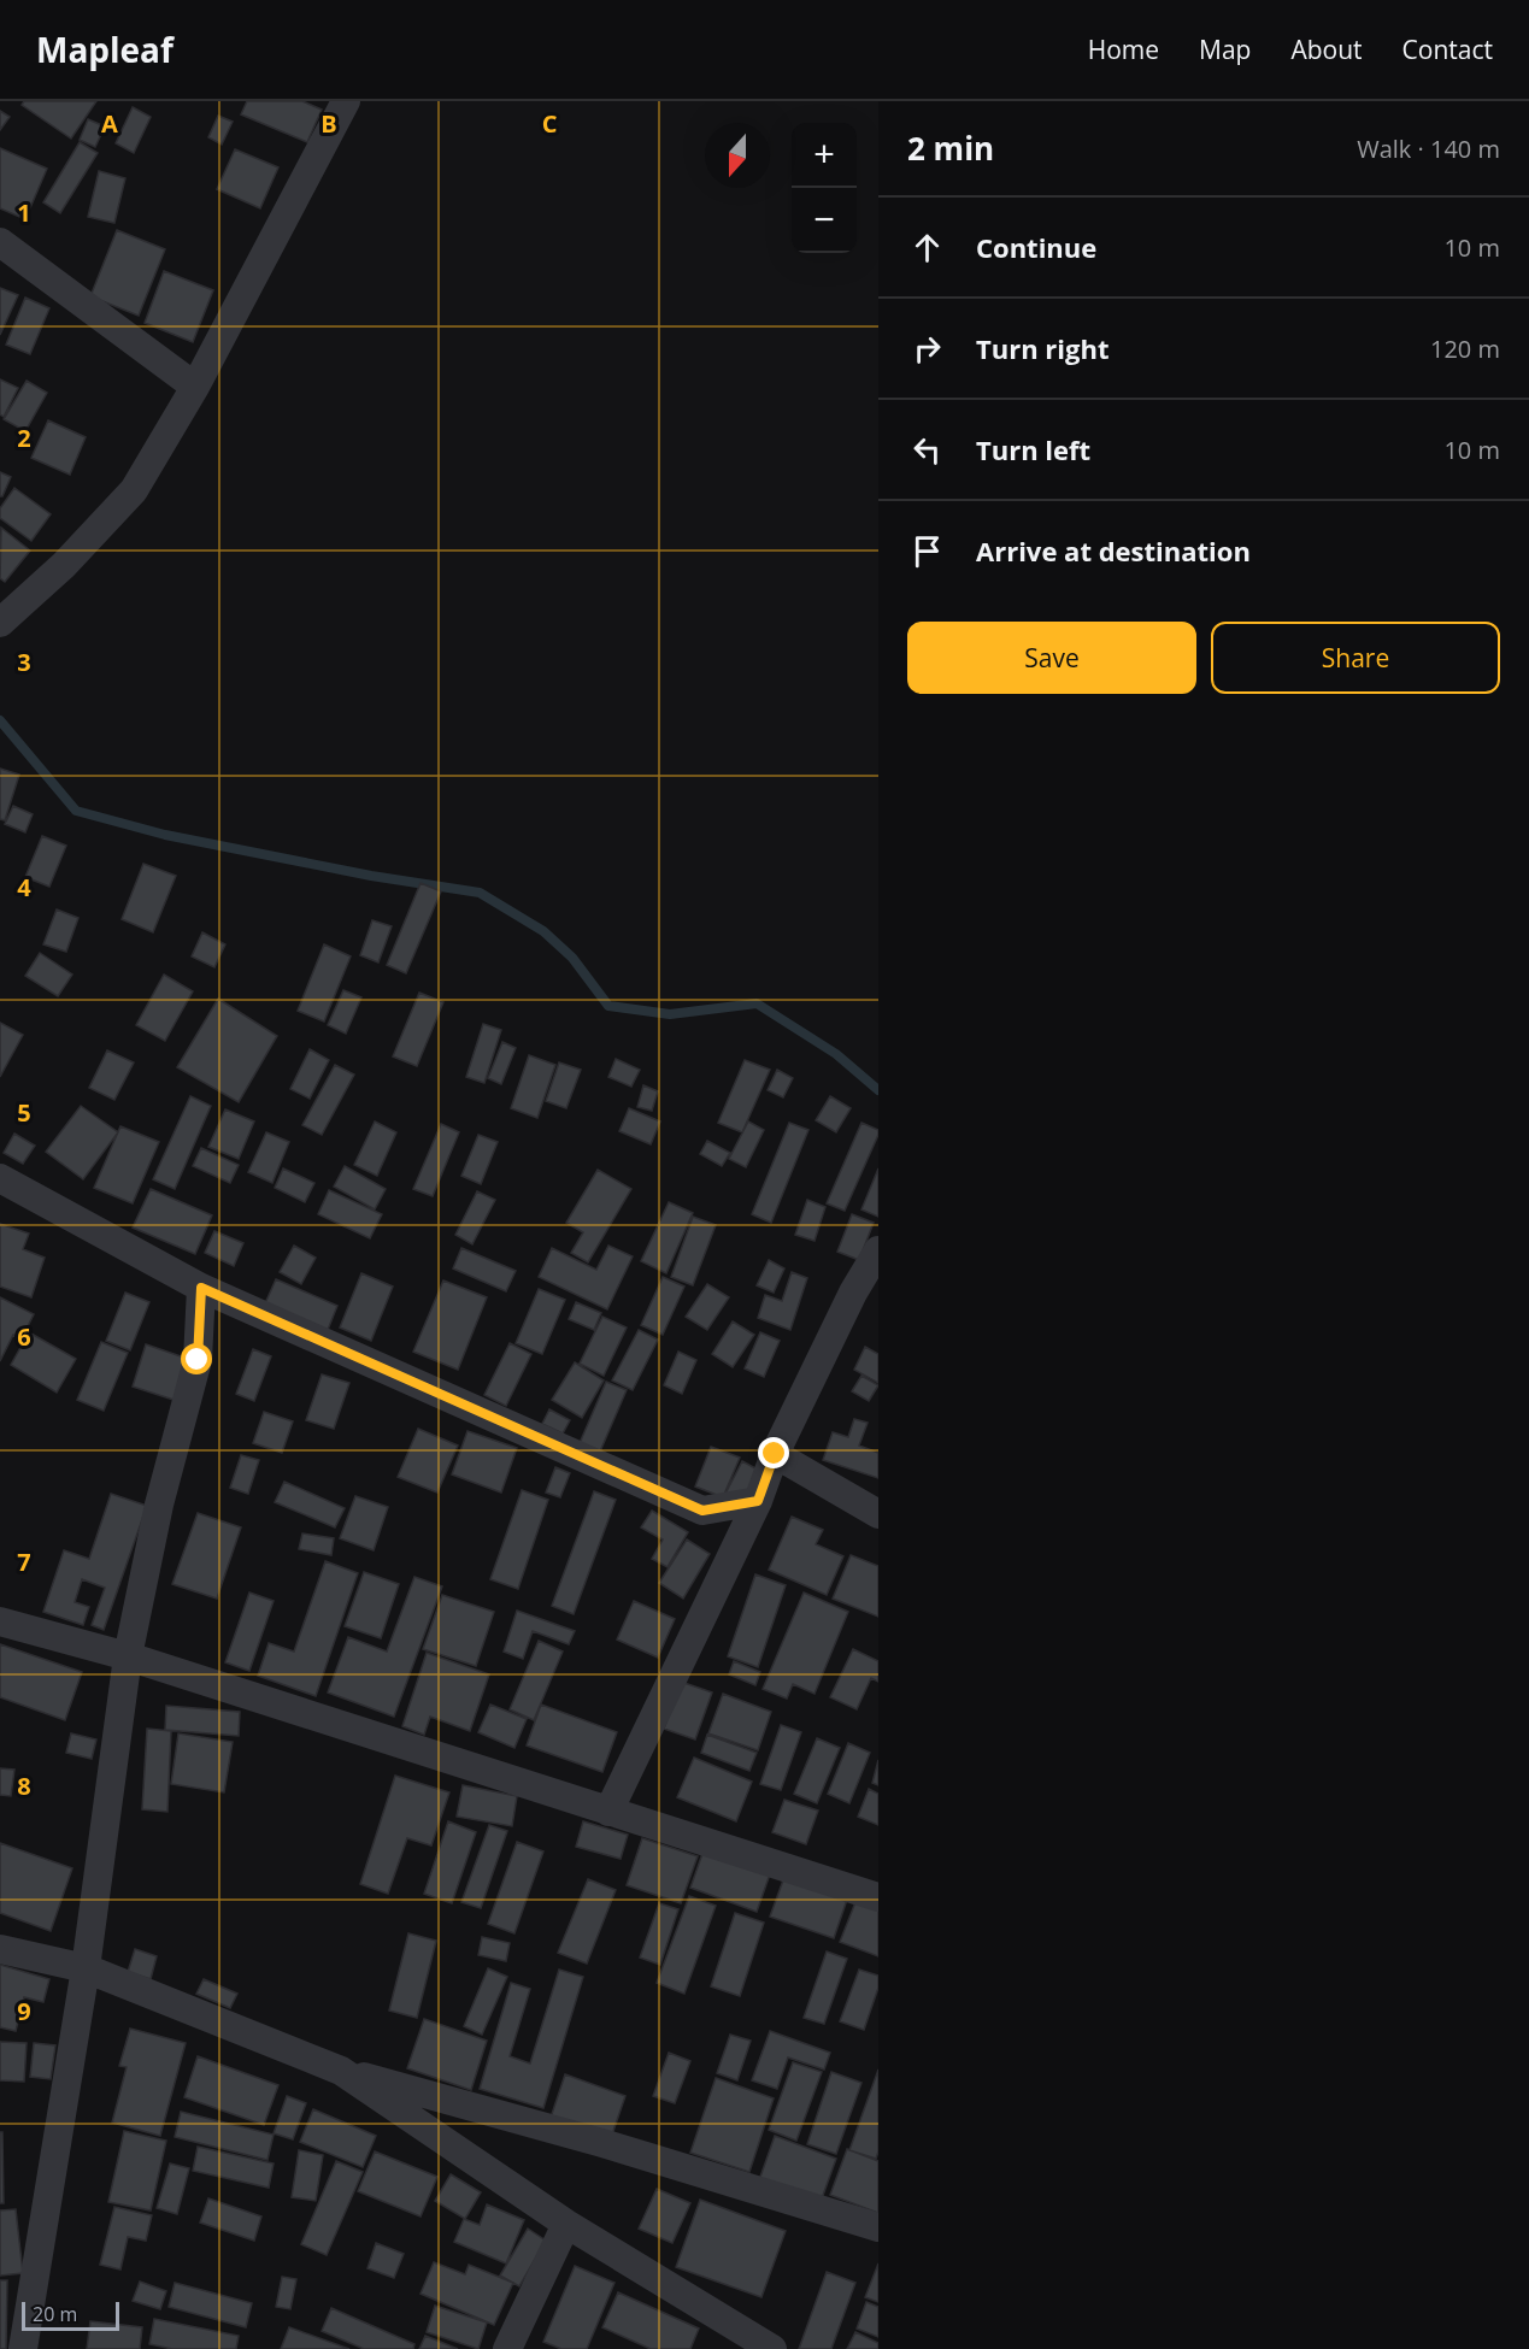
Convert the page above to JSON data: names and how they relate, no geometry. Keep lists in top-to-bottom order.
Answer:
{
  "scale_bar": "20 m",
  "north": "bottom",
  "page": {
    "header": "Mapleaf",
    "nav": [
      "Home",
      "Map",
      "About",
      "Contact"
    ],
    "heading": ["2 min", "Walk · 140 m"],
    "map_buttons": ["+", "−"],
    "list": [
      ["Continue", "10 m"],
      ["Turn right", "120 m"],
      ["Turn left", "10 m"],
      "Arrive at destination"
    ],
    "buttons": ["Save", "Share"],
    "scale": "20 m"
  },
  "grid": {
    "columns": ["A", "B", "C"],
    "rows": [
      "1",
      "2",
      "3",
      "4",
      "5",
      "6",
      "7",
      "8",
      "9"
    ]
  }
}
